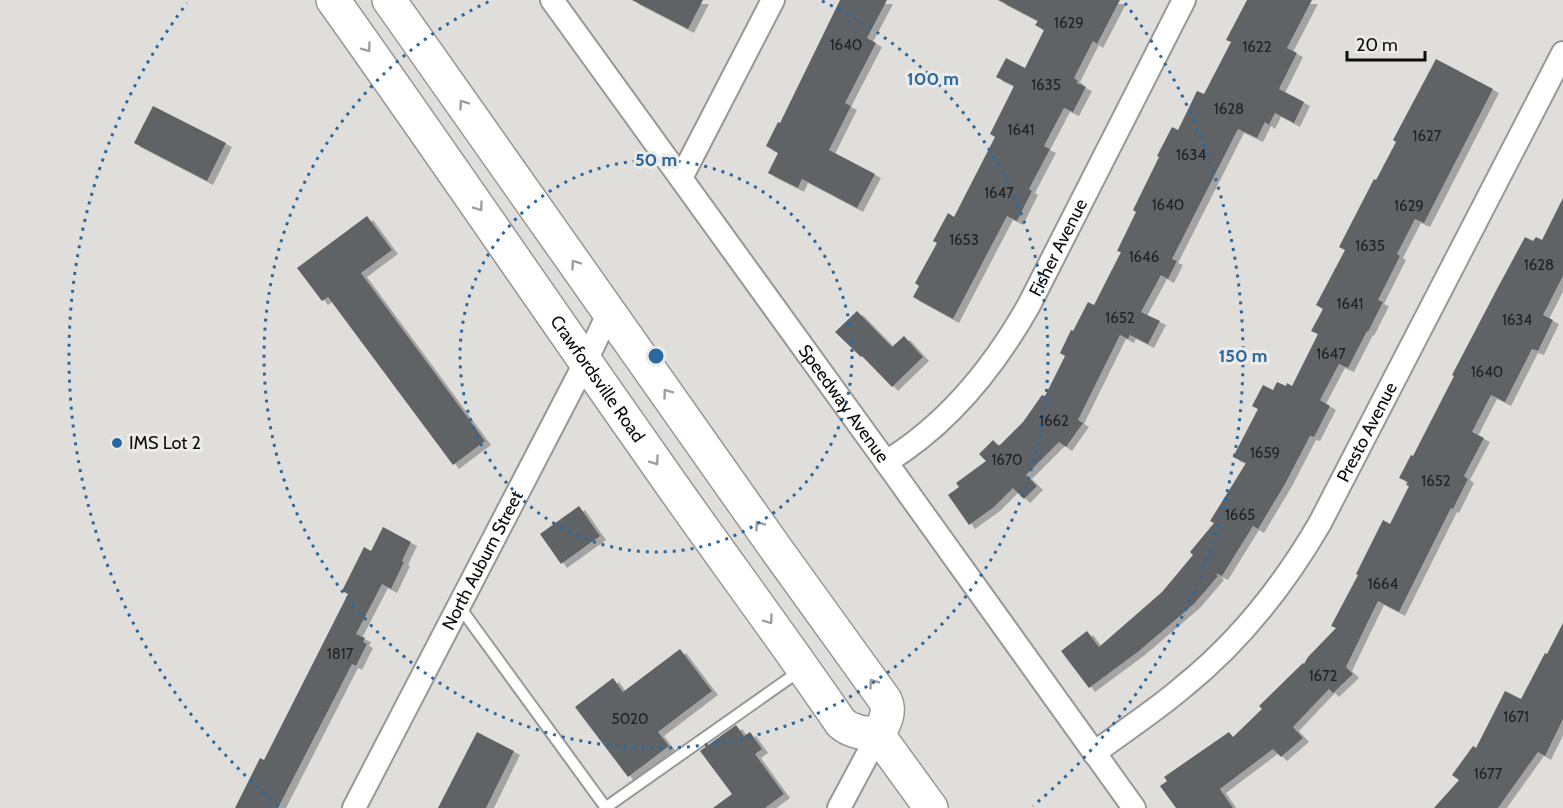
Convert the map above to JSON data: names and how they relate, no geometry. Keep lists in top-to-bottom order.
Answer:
{
  "streets": {
    "main road": ["Crawfordsville Road"],
    "street": [
      "Fisher Avenue",
      "Speedway Avenue",
      "Presto Avenue",
      "North Auburn Street"
    ]
  },
  "crossings": [
    ["Fisher Avenue", "Speedway Avenue"],
    ["Crawfordsville Road", "North Auburn Street"],
    ["Speedway Avenue", "Presto Avenue"]
  ],
  "places": ["IMS Lot 2"],
  "house_numbers": [
    "1629",
    "1640",
    "1622",
    "1635",
    "1628",
    "1641",
    "1627",
    "1634",
    "1647",
    "1640",
    "1629",
    "1653",
    "1635",
    "1646",
    "1628",
    "1641",
    "1652",
    "1634",
    "1647",
    "1640",
    "1662",
    "1659",
    "1670",
    "1652",
    "1665",
    "1664",
    "1817",
    "1672",
    "1671",
    "5020",
    "1677"
  ],
  "scale_bar": "20 m",
  "rings": ["100 m", "50 m", "150 m"]
}
